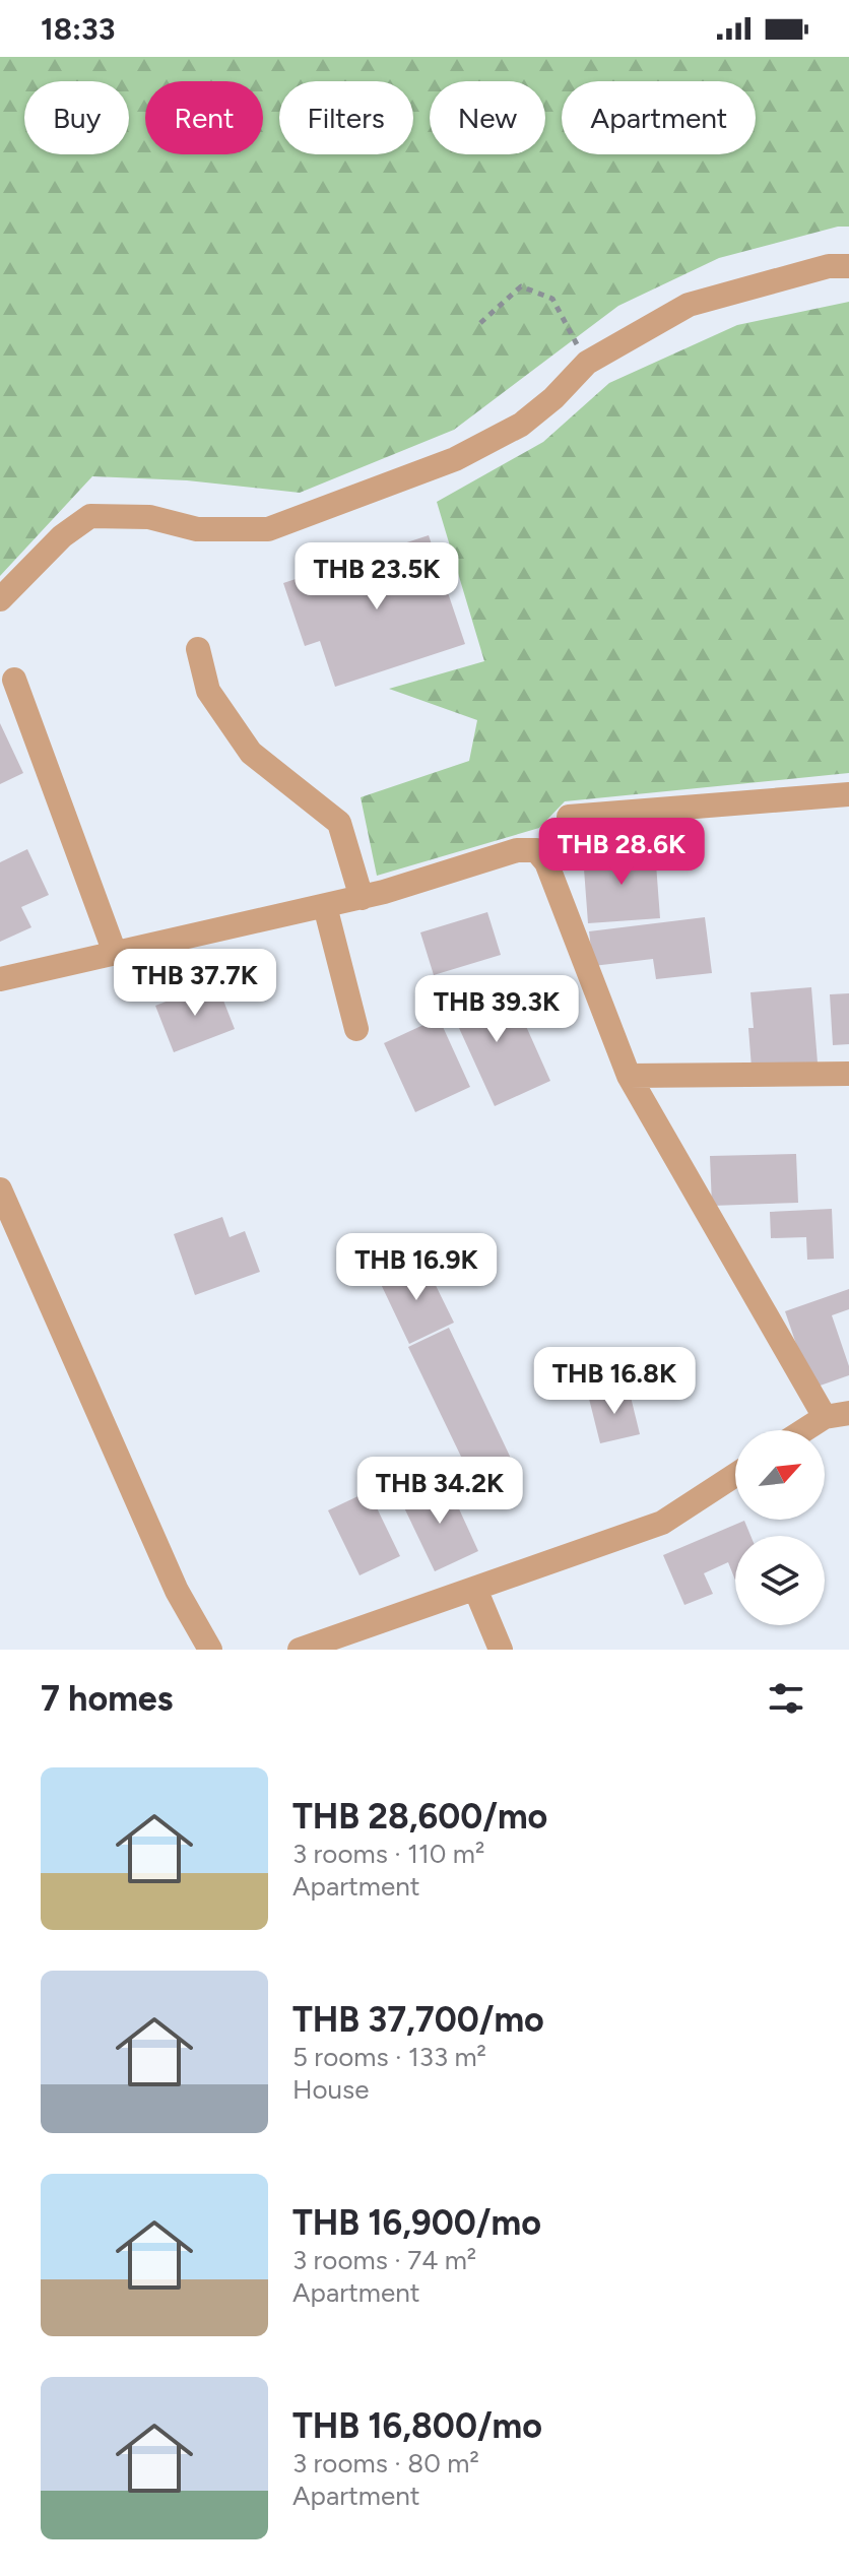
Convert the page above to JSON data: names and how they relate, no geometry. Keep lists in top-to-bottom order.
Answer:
{
  "north": "top right",
  "page": {
    "status": "18:33",
    "chip": [
      "Buy",
      "Rent",
      "Filters",
      "New",
      "Apartment"
    ],
    "price": [
      "THB 23.5K",
      "THB 28.6K",
      "THB 37.7K",
      "THB 39.3K",
      "THB 16.9K",
      "THB 16.8K",
      "THB 34.2K"
    ],
    "heading": "7 homes",
    "list": [
      {
        "name": "THB 28,600/mo",
        "note": "3 rooms · 110 m² · Apartment"
      },
      {
        "name": "THB 37,700/mo",
        "note": "5 rooms · 133 m² · House"
      },
      {
        "name": "THB 16,900/mo",
        "note": "3 rooms · 74 m² · Apartment"
      },
      {
        "name": "THB 16,800/mo",
        "note": "3 rooms · 80 m² · Apartment"
      }
    ]
  }
}
